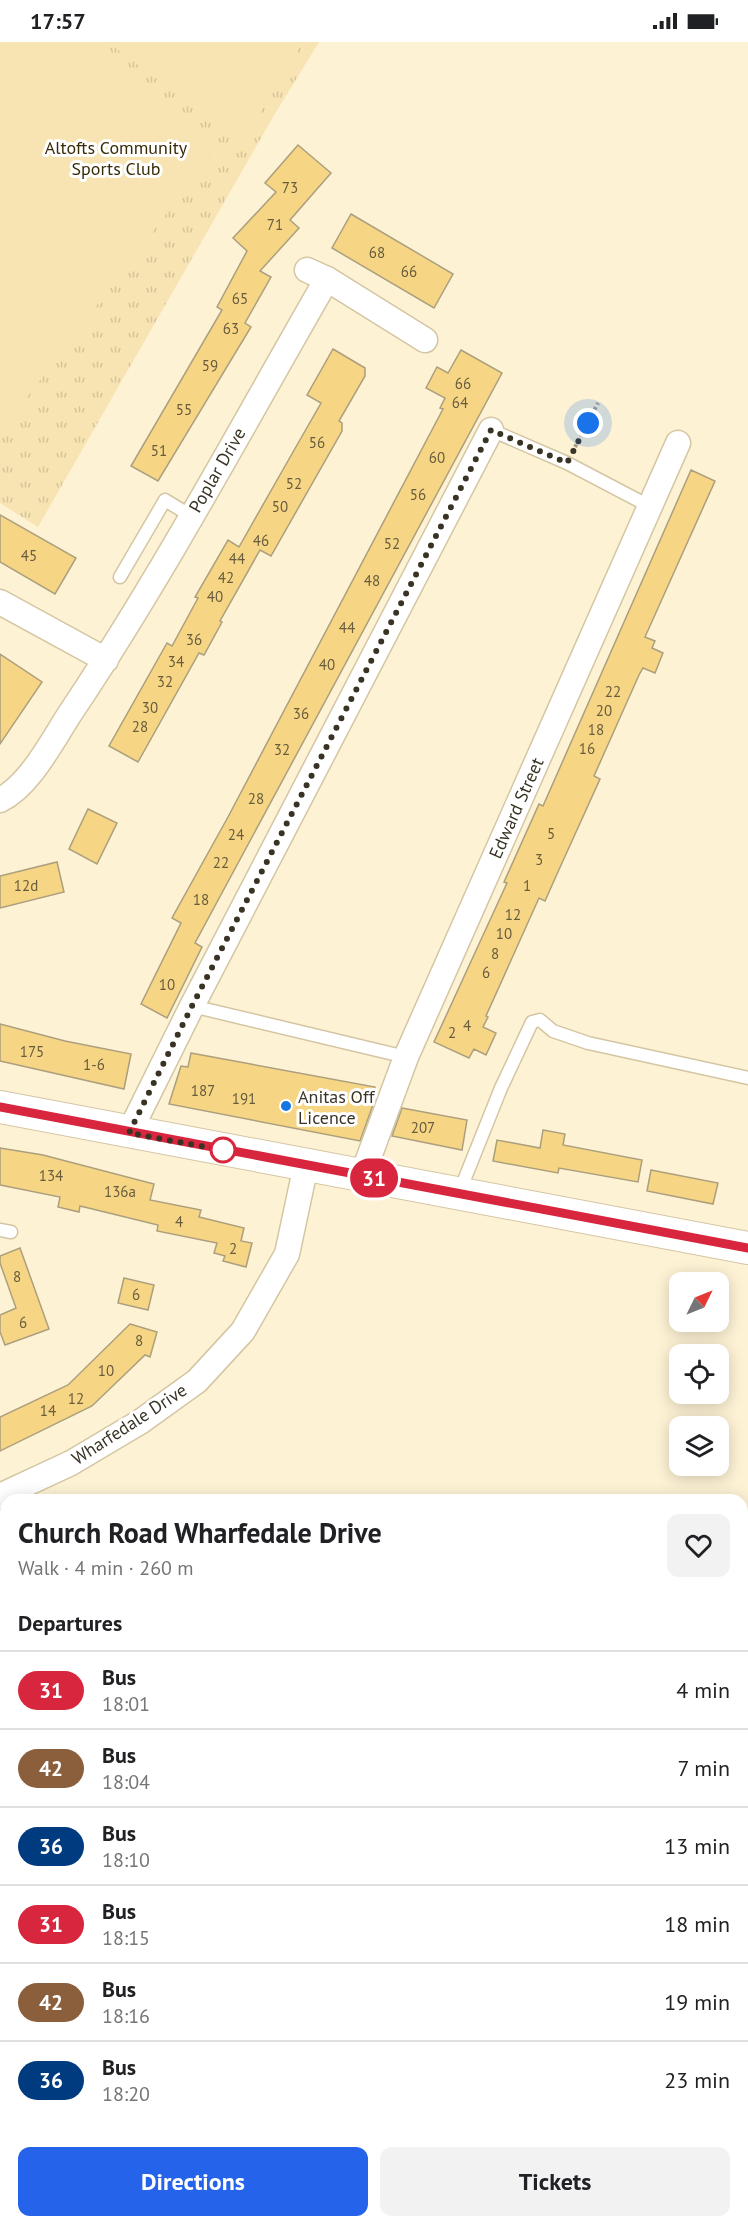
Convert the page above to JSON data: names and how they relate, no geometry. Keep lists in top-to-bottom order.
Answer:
{
  "streets": {
    "street": ["Poplar Drive", "Edward Street", "Wharfedale Drive"]
  },
  "parks": ["Altofts Community Sports Club"],
  "places": ["Anitas Off Licence"],
  "lines": ["bus line 31"],
  "house_numbers": [
    "73",
    "71",
    "68",
    "66",
    "65",
    "63",
    "59",
    "66",
    "64",
    "55",
    "56",
    "51",
    "60",
    "52",
    "56",
    "50",
    "46",
    "52",
    "45",
    "44",
    "42",
    "48",
    "40",
    "44",
    "36",
    "34",
    "40",
    "32",
    "22",
    "30",
    "20",
    "36",
    "28",
    "18",
    "16",
    "32",
    "28",
    "5",
    "24",
    "3",
    "22",
    "12d",
    "1",
    "18",
    "12",
    "10",
    "8",
    "6",
    "10",
    "4",
    "2",
    "175",
    "1-6",
    "187",
    "191",
    "207",
    "134",
    "136a",
    "4",
    "2",
    "8",
    "6",
    "6",
    "8",
    "10",
    "12",
    "14"
  ],
  "north": "top right",
  "page": {
    "status": "17:57",
    "on_map": "31",
    "heading": [
      ["Church Road Wharfedale Drive", "Walk · 4 min · 260 m"],
      "Departures"
    ],
    "list": [
      {
        "mark": "31",
        "name": "Bus",
        "note": "18:01",
        "value": "4 min"
      },
      {
        "mark": "42",
        "name": "Bus",
        "note": "18:04",
        "value": "7 min"
      },
      {
        "mark": "36",
        "name": "Bus",
        "note": "18:10",
        "value": "13 min"
      },
      {
        "mark": "31",
        "name": "Bus",
        "note": "18:15",
        "value": "18 min"
      },
      {
        "mark": "42",
        "name": "Bus",
        "note": "18:16",
        "value": "19 min"
      },
      {
        "mark": "36",
        "name": "Bus",
        "note": "18:20",
        "value": "23 min"
      }
    ],
    "buttons": ["Directions", "Tickets"]
  }
}
